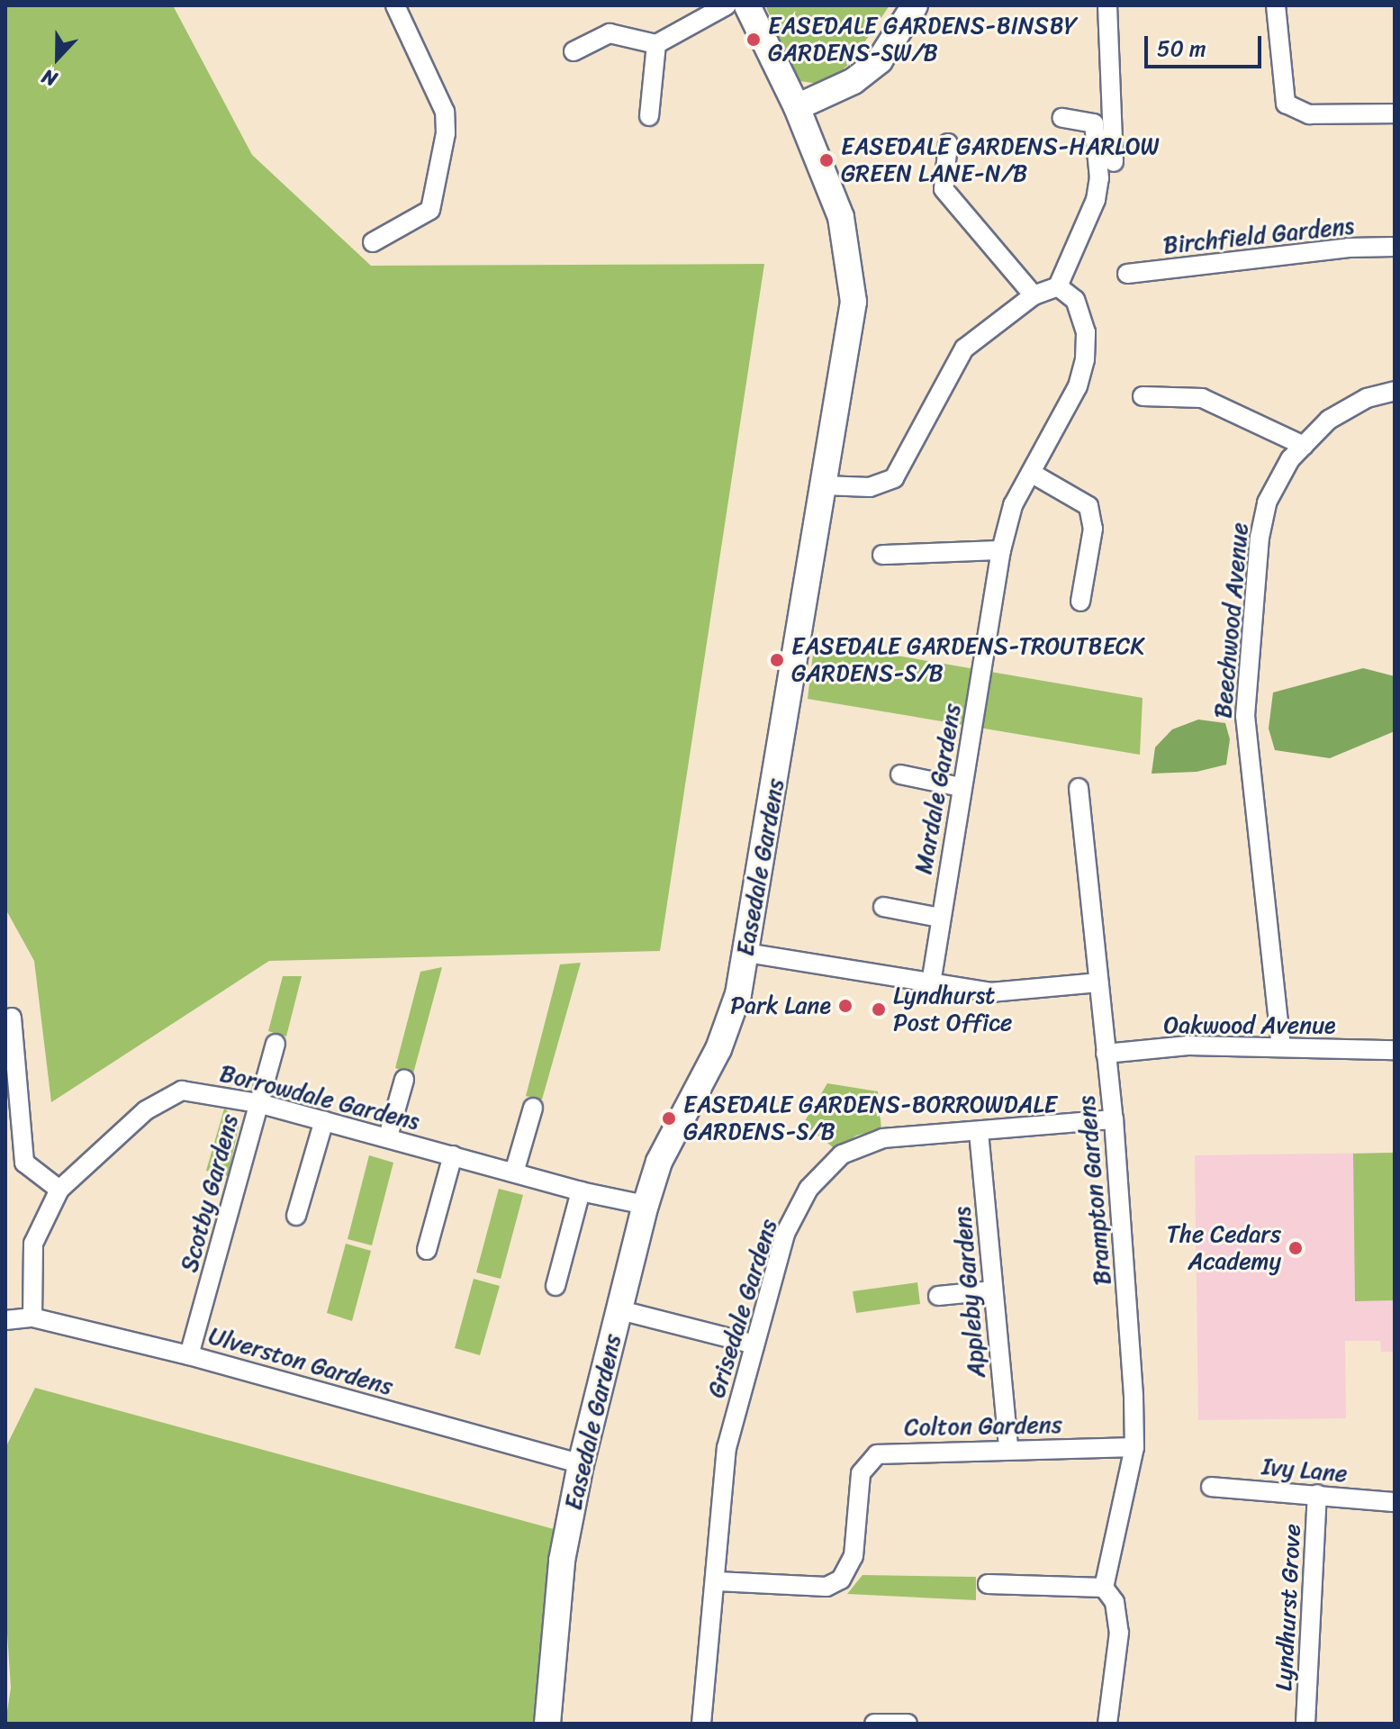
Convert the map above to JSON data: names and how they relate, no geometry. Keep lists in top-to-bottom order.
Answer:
{
  "streets": {
    "street": [
      "Birchfield Gardens",
      "Beechwood Avenue",
      "Mardale Gardens",
      "Easedale Gardens",
      "Oakwood Avenue",
      "Borrowdale Gardens",
      "Brampton Gardens",
      "Scotby Gardens",
      "Appleby Gardens",
      "Grisedale Gardens",
      "Ulverston Gardens",
      "Colton Gardens",
      "Ivy Lane",
      "Lyndhurst Grove"
    ]
  },
  "crossings": [
    ["Beechwood Avenue", "Oakwood Avenue"],
    ["Easedale Gardens", "Borrowdale Gardens"],
    ["Easedale Gardens", "Ulverston Gardens"],
    ["Oakwood Avenue", "Brampton Gardens"],
    ["Borrowdale Gardens", "Scotby Gardens"],
    ["Borrowdale Gardens", "Ulverston Gardens"],
    ["Brampton Gardens", "Grisedale Gardens"],
    ["Brampton Gardens", "Colton Gardens"],
    ["Scotby Gardens", "Ulverston Gardens"],
    ["Appleby Gardens", "Grisedale Gardens"],
    ["Appleby Gardens", "Colton Gardens"],
    ["Grisedale Gardens", "Colton Gardens"],
    ["Ivy Lane", "Lyndhurst Grove"]
  ],
  "places": [
    "EASEDALE GARDENS-BINSBY GARDENS-SW/B",
    "EASEDALE GARDENS-HARLOW GREEN LANE-N/B",
    "EASEDALE GARDENS-TROUTBECK GARDENS-S/B",
    "Park Lane",
    "Lyndhurst Post Office",
    "EASEDALE GARDENS-BORROWDALE GARDENS-S/B",
    "The Cedars Academy"
  ],
  "scale_bar": "50 m",
  "north": "bottom"
}
